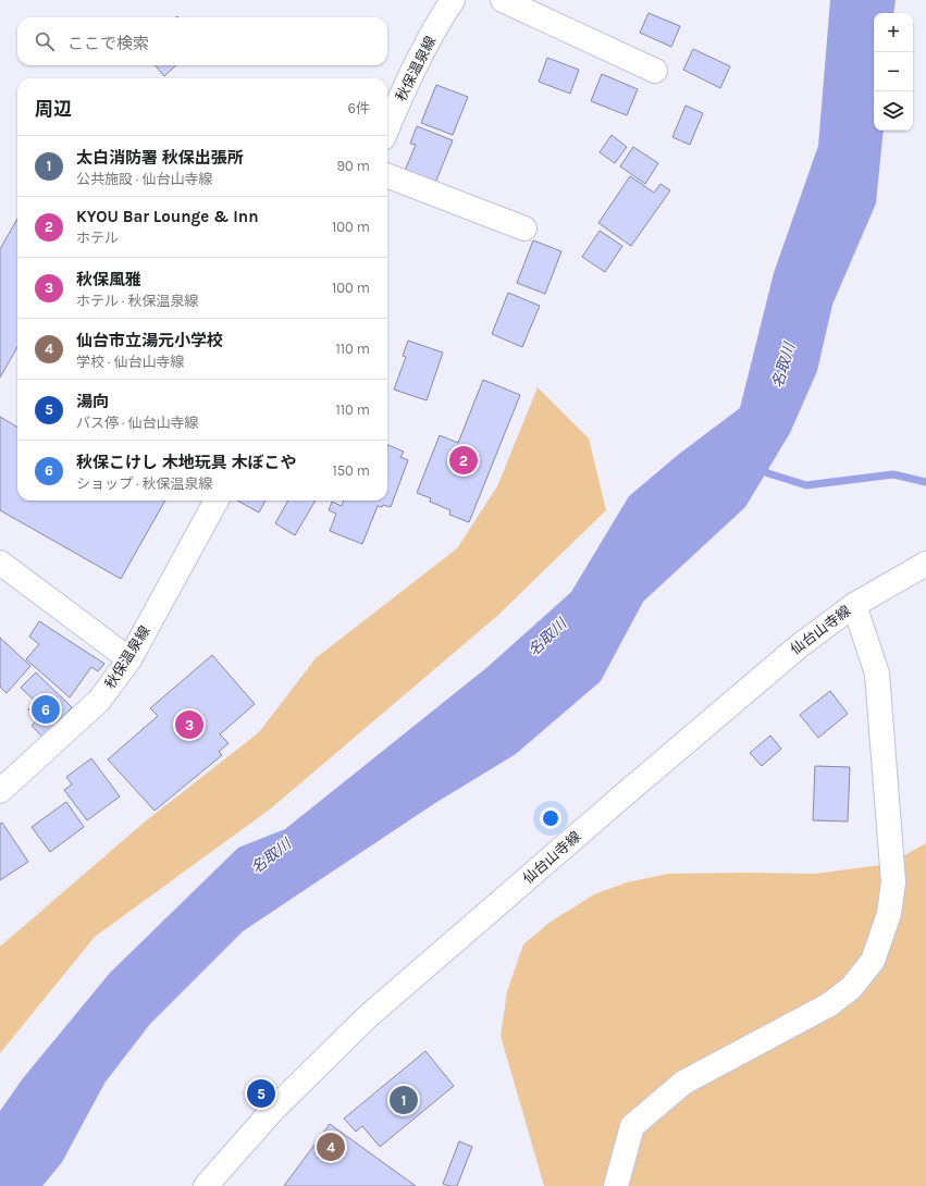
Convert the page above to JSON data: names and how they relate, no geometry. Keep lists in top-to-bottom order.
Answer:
{
  "streets": {
    "main road": ["秋保温泉線", "仙台山寺線"]
  },
  "water": ["名取川"],
  "page": {
    "map_buttons": ["+", "−"],
    "search": "ここで検索",
    "heading": ["周辺", "6件"],
    "list": [
      {
        "mark": "1",
        "name": "太白消防署 秋保出張所",
        "note": "公共施設 · 仙台山寺線",
        "value": "90 m"
      },
      {
        "mark": "2",
        "name": "KYOU Bar Lounge & Inn",
        "note": "ホテル",
        "value": "100 m"
      },
      {
        "mark": "3",
        "name": "秋保風雅",
        "note": "ホテル · 秋保温泉線",
        "value": "100 m"
      },
      {
        "mark": "4",
        "name": "仙台市立湯元小学校",
        "note": "学校 · 仙台山寺線",
        "value": "110 m"
      },
      {
        "mark": "5",
        "name": "湯向",
        "note": "バス停 · 仙台山寺線",
        "value": "110 m"
      },
      {
        "mark": "6",
        "name": "秋保こけし 木地玩具 木ぼこや",
        "note": "ショップ · 秋保温泉線",
        "value": "150 m"
      }
    ],
    "pins": [
      "2",
      "6",
      "3",
      "5",
      "1",
      "4"
    ]
  }
}
